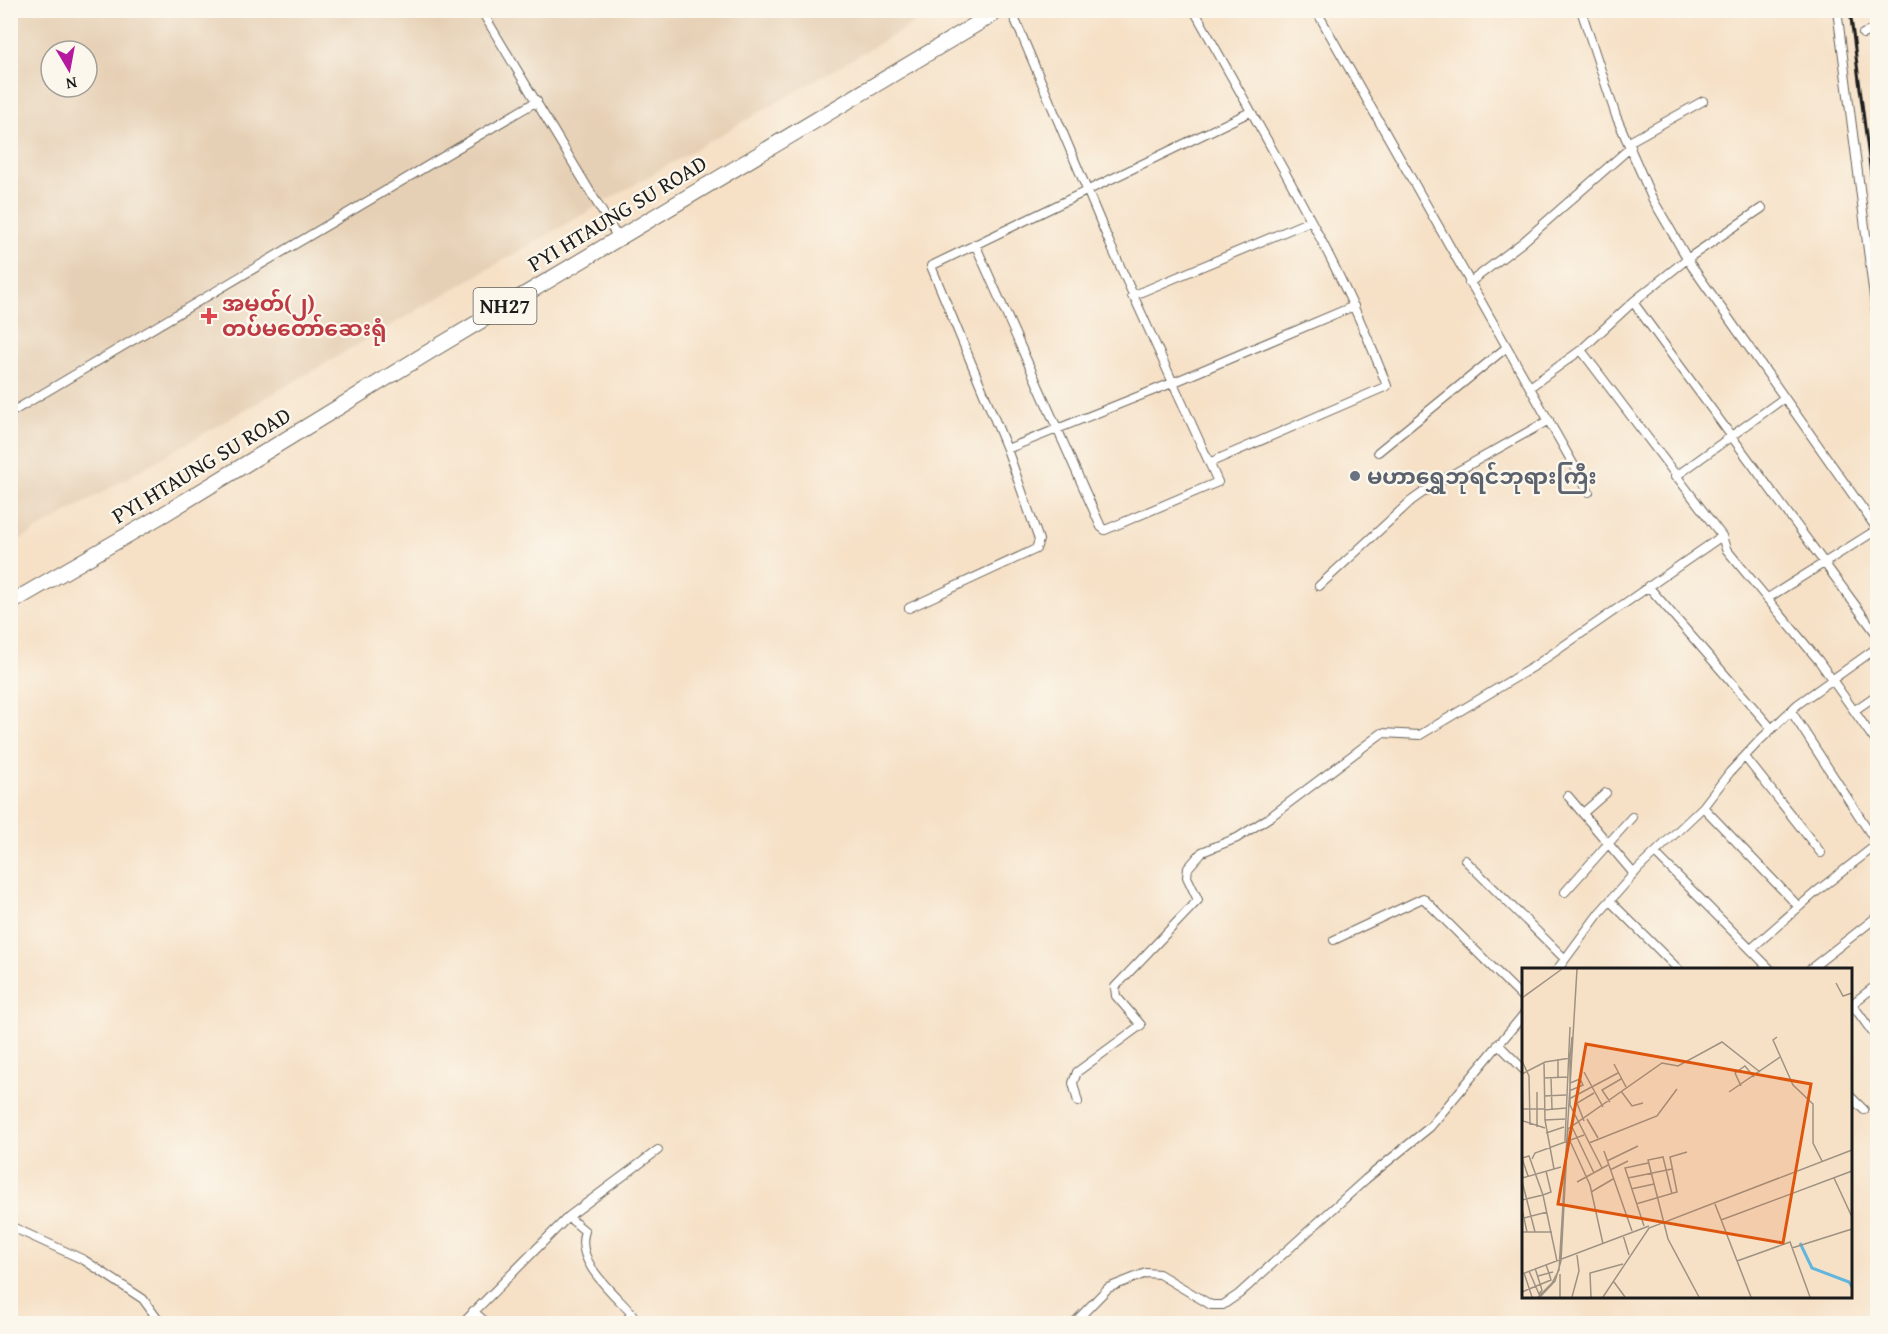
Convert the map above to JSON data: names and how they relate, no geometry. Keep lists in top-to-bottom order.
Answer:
{
  "streets": {
    "highway": ["PYI HTAUNG SU ROAD", "NH27"]
  },
  "places": {
    "health": ["အမှတ်(၂) တပ်မတော်ဆေးရုံ"],
    "other": ["မဟာရွှေဘုရင်ဘုရားကြီး"]
  },
  "north": "bottom"
}
